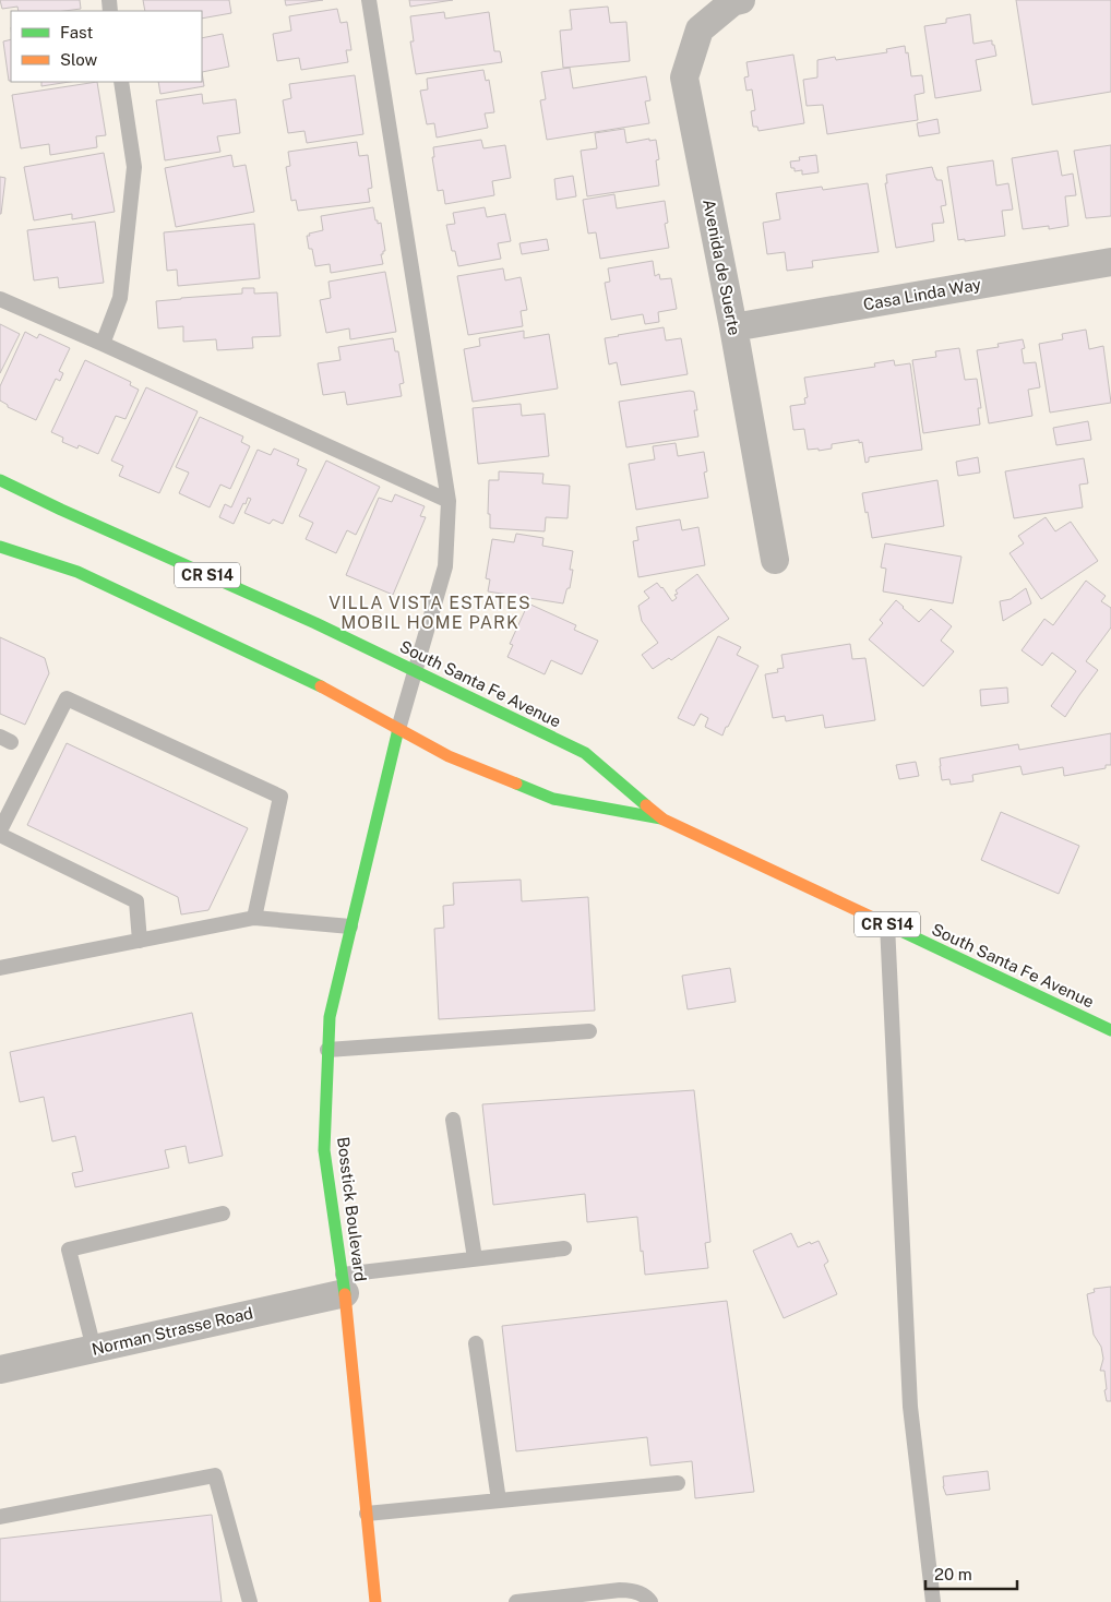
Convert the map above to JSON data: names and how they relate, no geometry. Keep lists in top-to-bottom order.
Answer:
{
  "streets": {
    "main road": ["CR S14", "South Santa Fe Avenue", "Bosstick Boulevard"],
    "street": ["Avenida de Suerte", "Casa Linda Way", "Norman Strasse Road"]
  },
  "crossings": [
    ["Avenida de Suerte", "Casa Linda Way"],
    ["South Santa Fe Avenue", "Bosstick Boulevard"],
    ["Bosstick Boulevard", "Norman Strasse Road"]
  ],
  "districts": ["VILLA VISTA ESTATES MOBIL HOME PARK"],
  "legend": ["Fast", "Slow"],
  "scale_bar": "20 m"
}
